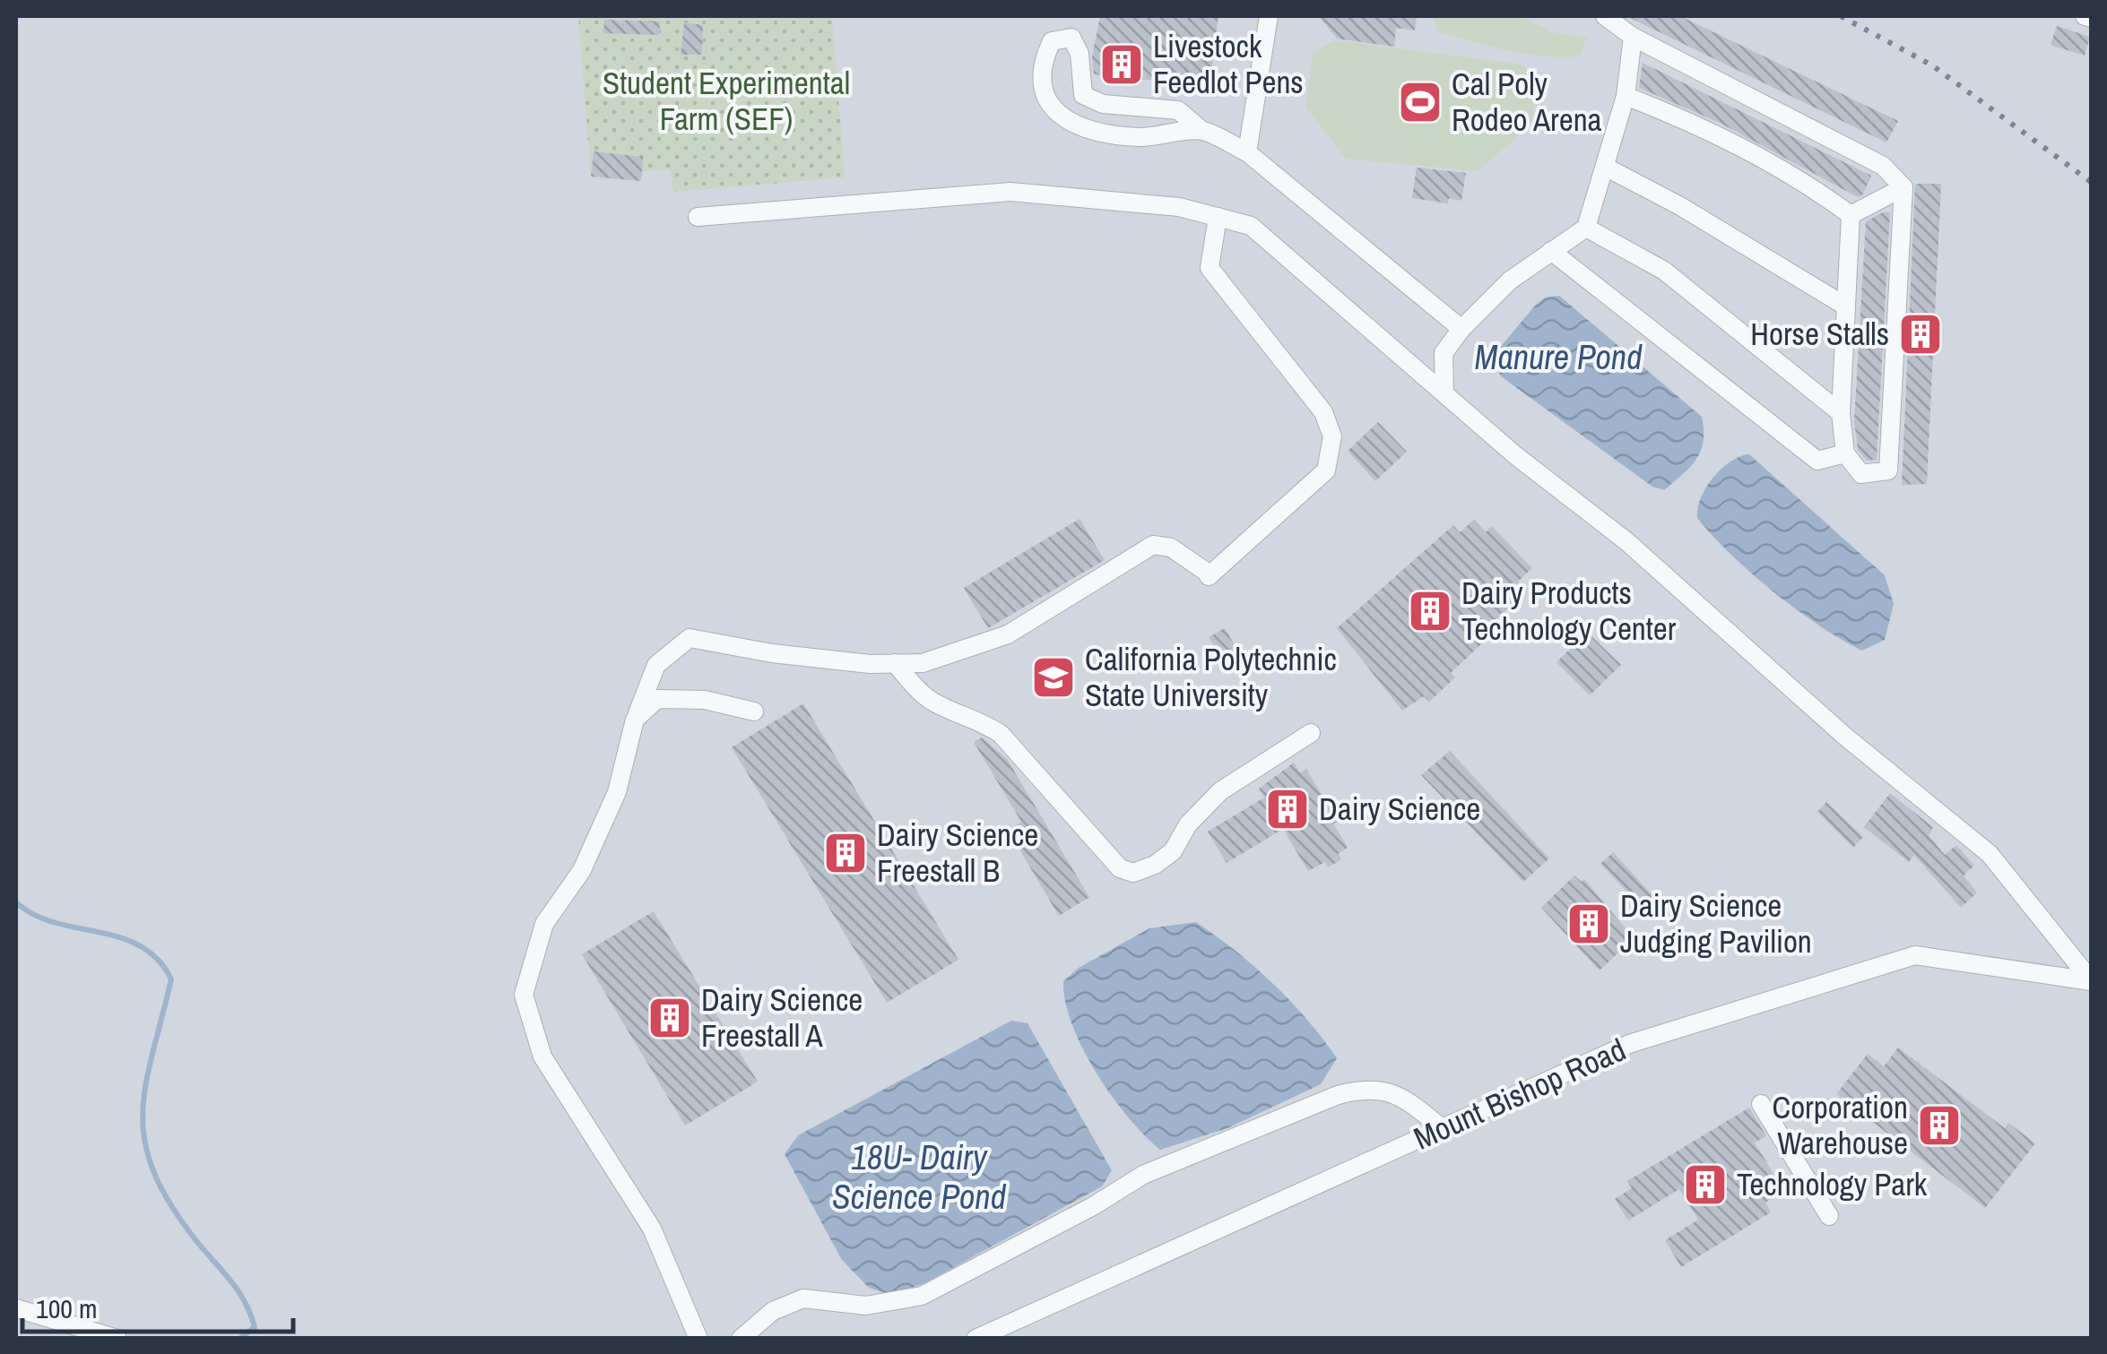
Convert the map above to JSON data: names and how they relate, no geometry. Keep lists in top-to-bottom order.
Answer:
{
  "streets": {
    "street": ["Mount Bishop Road"]
  },
  "water": ["Manure Pond", "18U- Dairy Science Pond"],
  "parks": ["Student Experimental Farm (SEF)"],
  "places": {
    "building": [
      "Livestock Feedlot Pens",
      "Horse Stalls",
      "Dairy Products Technology Center",
      "Dairy Science",
      "Dairy Science Freestall B",
      "Dairy Science Judging Pavilion",
      "Dairy Science Freestall A",
      "Corporation Warehouse",
      "Technology Park"
    ],
    "sports": ["Cal Poly Rodeo Arena"],
    "school or university": ["California Polytechnic State University"]
  },
  "scale_bar": "100 m"
}
